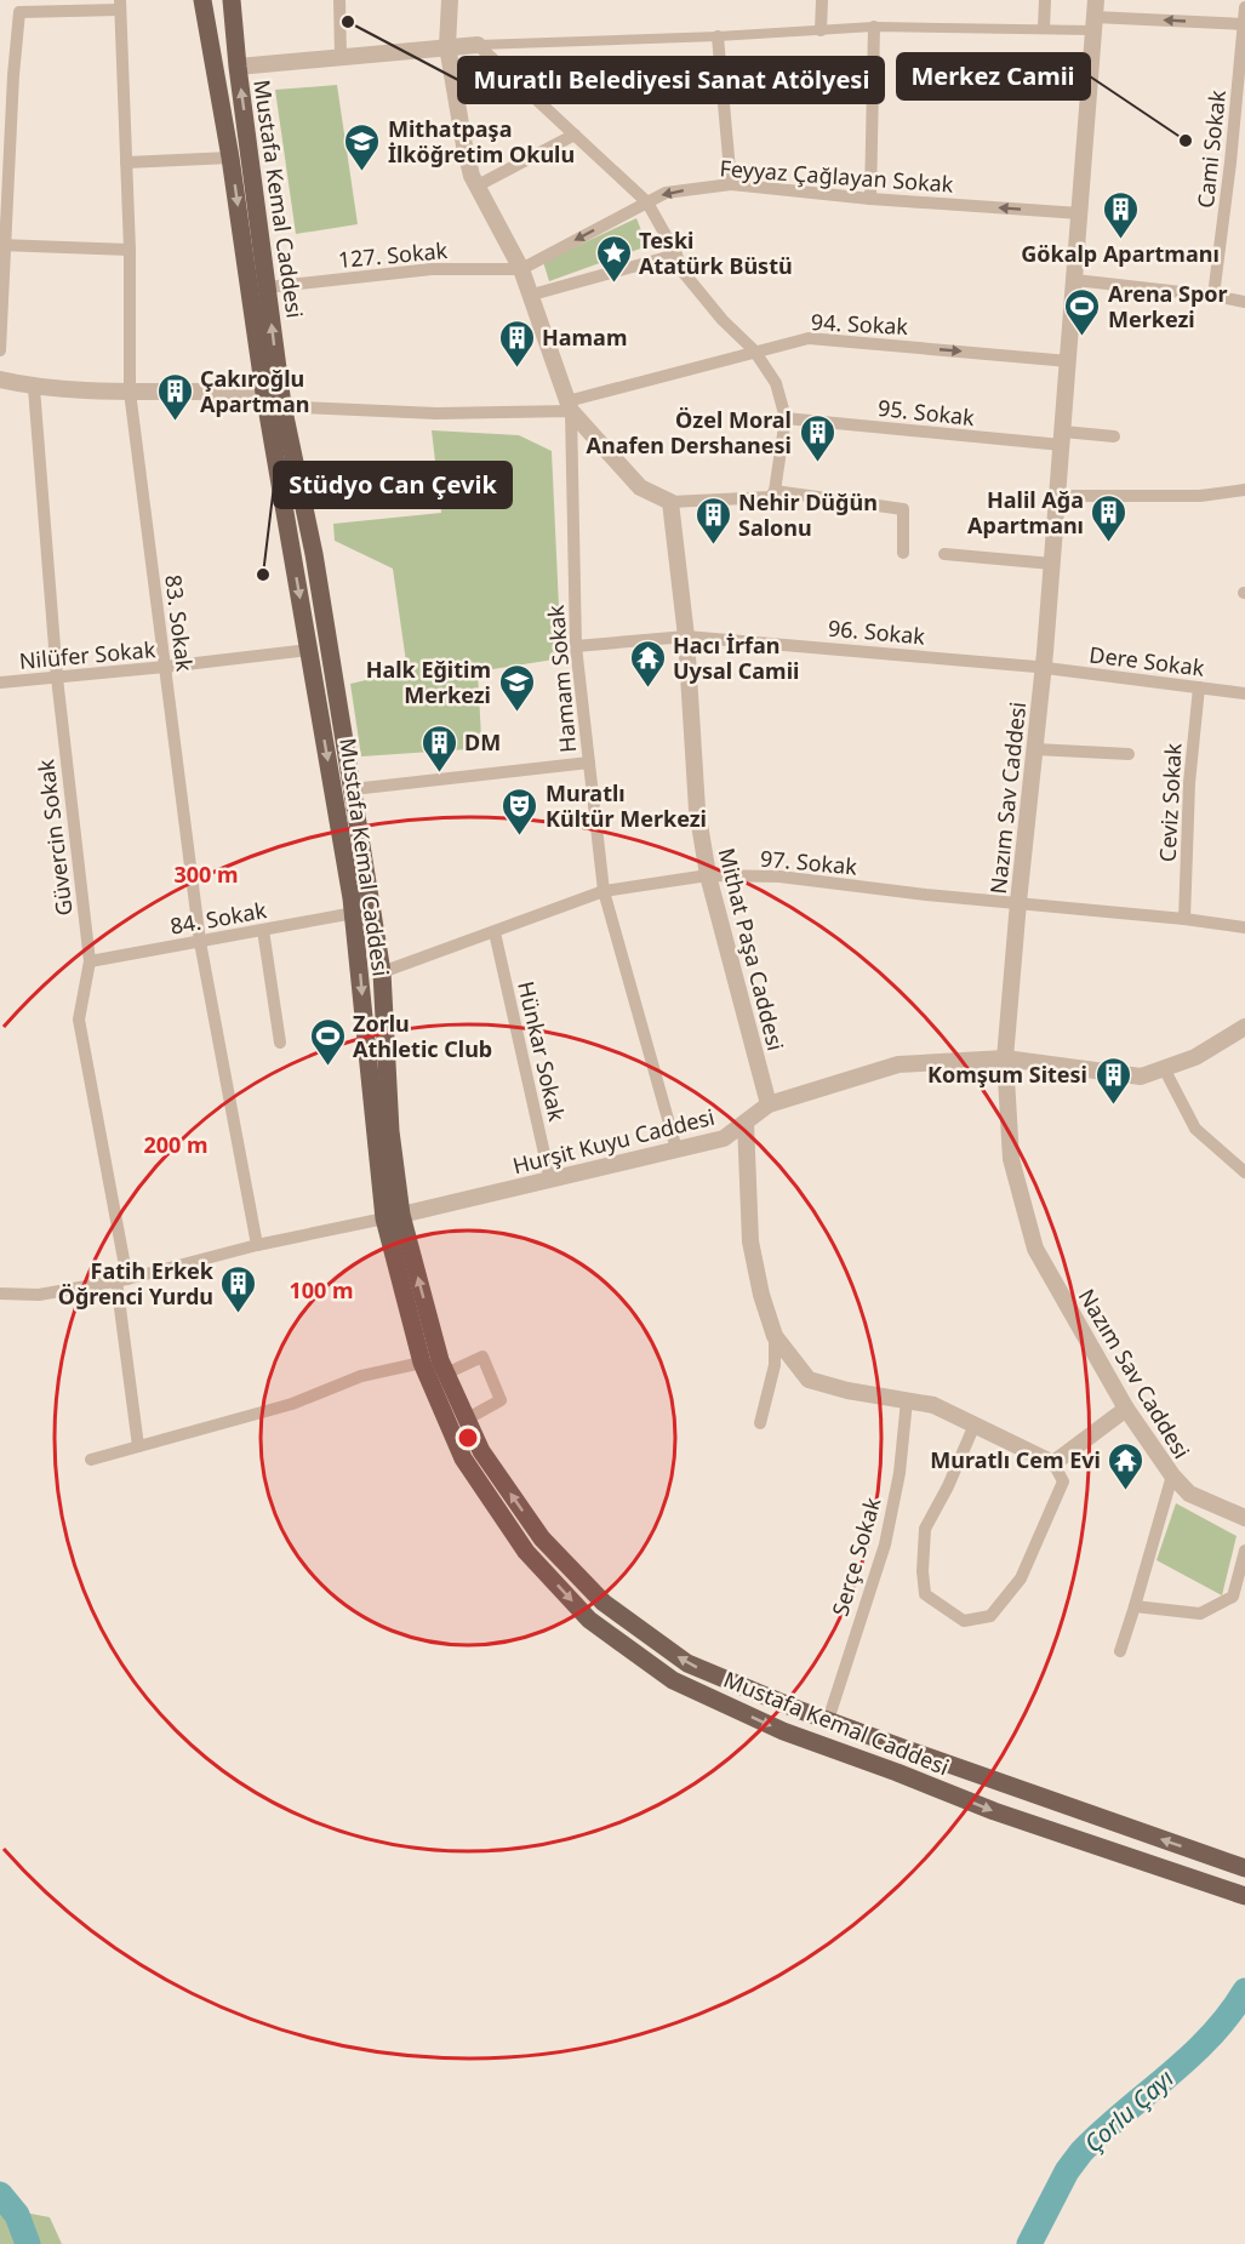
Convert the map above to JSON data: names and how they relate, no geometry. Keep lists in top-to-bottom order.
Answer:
{
  "streets": {
    "main road": ["Mustafa Kemal Caddesi"],
    "street": [
      "Cami Sokak",
      "Feyyaz Çağlayan Sokak",
      "127. Sokak",
      "94. Sokak",
      "95. Sokak",
      "83. Sokak",
      "96. Sokak",
      "Nilüfer Sokak",
      "Dere Sokak",
      "Hamam Sokak",
      "Nazım Sav Caddesi",
      "Ceviz Sokak",
      "Güvercin Sokak",
      "97. Sokak",
      "84. Sokak",
      "Mithat Paşa Caddesi",
      "Hünkar Sokak",
      "Hurşit Kuyu Caddesi",
      "Serçe Sokak"
    ]
  },
  "crossings": [
    ["Feyyaz Çağlayan Sokak", "127. Sokak"],
    ["Feyyaz Çağlayan Sokak", "Nazım Sav Caddesi"],
    ["Mustafa Kemal Caddesi", "127. Sokak"],
    ["Mustafa Kemal Caddesi", "94. Sokak"],
    ["Mustafa Kemal Caddesi", "Nilüfer Sokak"],
    ["Mustafa Kemal Caddesi", "97. Sokak"],
    ["Mustafa Kemal Caddesi", "84. Sokak"],
    ["Mustafa Kemal Caddesi", "Hurşit Kuyu Caddesi"],
    ["Mustafa Kemal Caddesi", "Serçe Sokak"],
    ["94. Sokak", "Hamam Sokak"],
    ["94. Sokak", "Nazım Sav Caddesi"],
    ["95. Sokak", "Nazım Sav Caddesi"],
    ["83. Sokak", "Nilüfer Sokak"],
    ["83. Sokak", "84. Sokak"],
    ["96. Sokak", "Dere Sokak"],
    ["96. Sokak", "Hamam Sokak"],
    ["96. Sokak", "Nazım Sav Caddesi"],
    ["96. Sokak", "Mithat Paşa Caddesi"],
    ["Nilüfer Sokak", "Güvercin Sokak"],
    ["Dere Sokak", "Nazım Sav Caddesi"],
    ["Dere Sokak", "Ceviz Sokak"],
    ["Hamam Sokak", "97. Sokak"],
    ["Hamam Sokak", "Hurşit Kuyu Caddesi"],
    ["Nazım Sav Caddesi", "97. Sokak"],
    ["Nazım Sav Caddesi", "Hurşit Kuyu Caddesi"],
    ["Ceviz Sokak", "97. Sokak"],
    ["Güvercin Sokak", "84. Sokak"],
    ["97. Sokak", "Mithat Paşa Caddesi"],
    ["97. Sokak", "Hünkar Sokak"],
    ["Mithat Paşa Caddesi", "Hurşit Kuyu Caddesi"],
    ["Hünkar Sokak", "Hurşit Kuyu Caddesi"]
  ],
  "one_way": ["94. Sokak"],
  "water": ["Çorlu Çayı"],
  "places": {
    "other": ["Muratlı Belediyesi Sanat Atölyesi", "Merkez Camii", "Stüdyo Can Çevik"],
    "school or university": ["Mithatpaşa İlköğretim Okulu", "Halk Eğitim Merkezi"],
    "building": [
      "Gökalp Apartmanı",
      "Hamam",
      "Çakıroğlu Apartman",
      "Özel Moral Anafen Dershanesi",
      "Halil Ağa Apartmanı",
      "Nehir Düğün Salonu",
      "DM",
      "Komşum Sitesi",
      "Fatih Erkek Öğrenci Yurdu"
    ],
    "place": ["Teski Atatürk Büstü"],
    "sports": ["Arena Spor Merkezi", "Zorlu Athletic Club"],
    "temple": ["Hacı İrfan Uysal Camii", "Muratlı Cem Evi"],
    "theatre": ["Muratlı Kültür Merkezi"]
  },
  "rings": ["300 m", "200 m", "100 m"]
}
